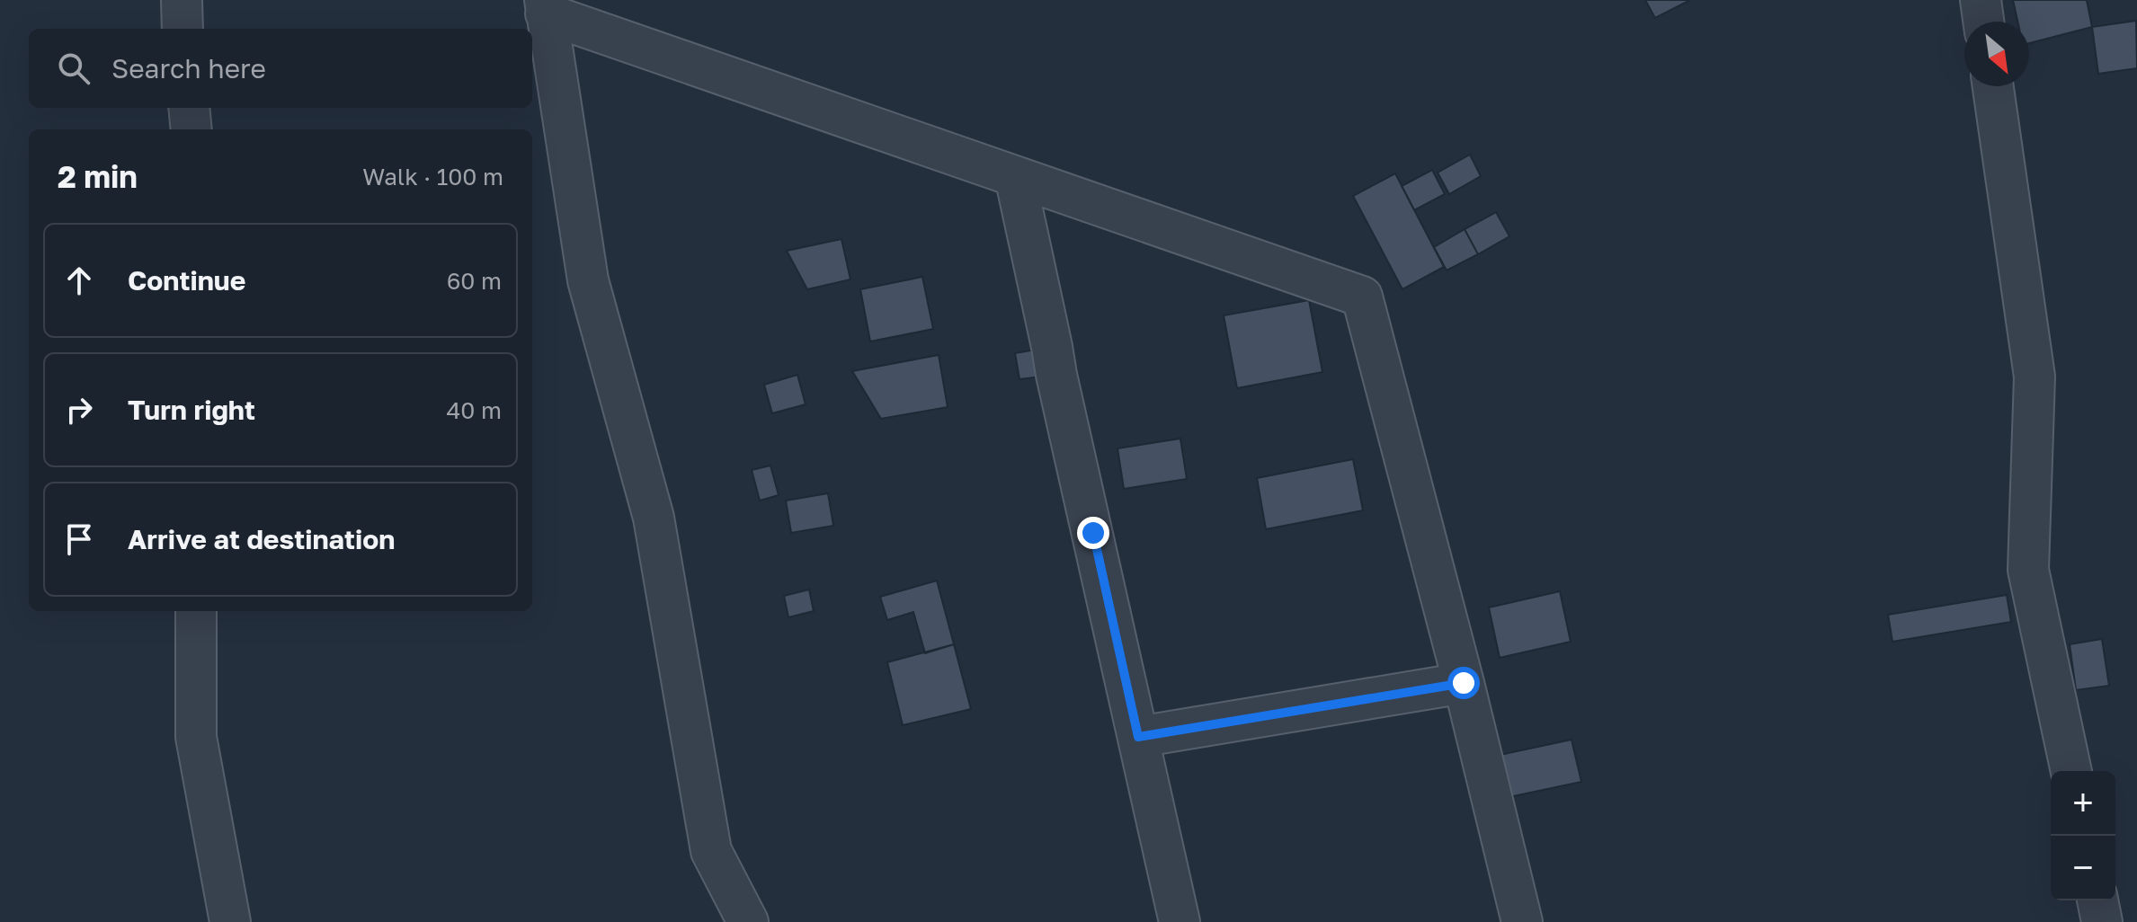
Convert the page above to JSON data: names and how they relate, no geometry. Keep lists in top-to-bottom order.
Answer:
{
  "north": "bottom right",
  "page": {
    "search": "Search here",
    "heading": ["2 min", "Walk · 100 m"],
    "list": [
      ["Continue", "60 m"],
      ["Turn right", "40 m"],
      "Arrive at destination"
    ],
    "map_buttons": ["+", "−"]
  }
}
